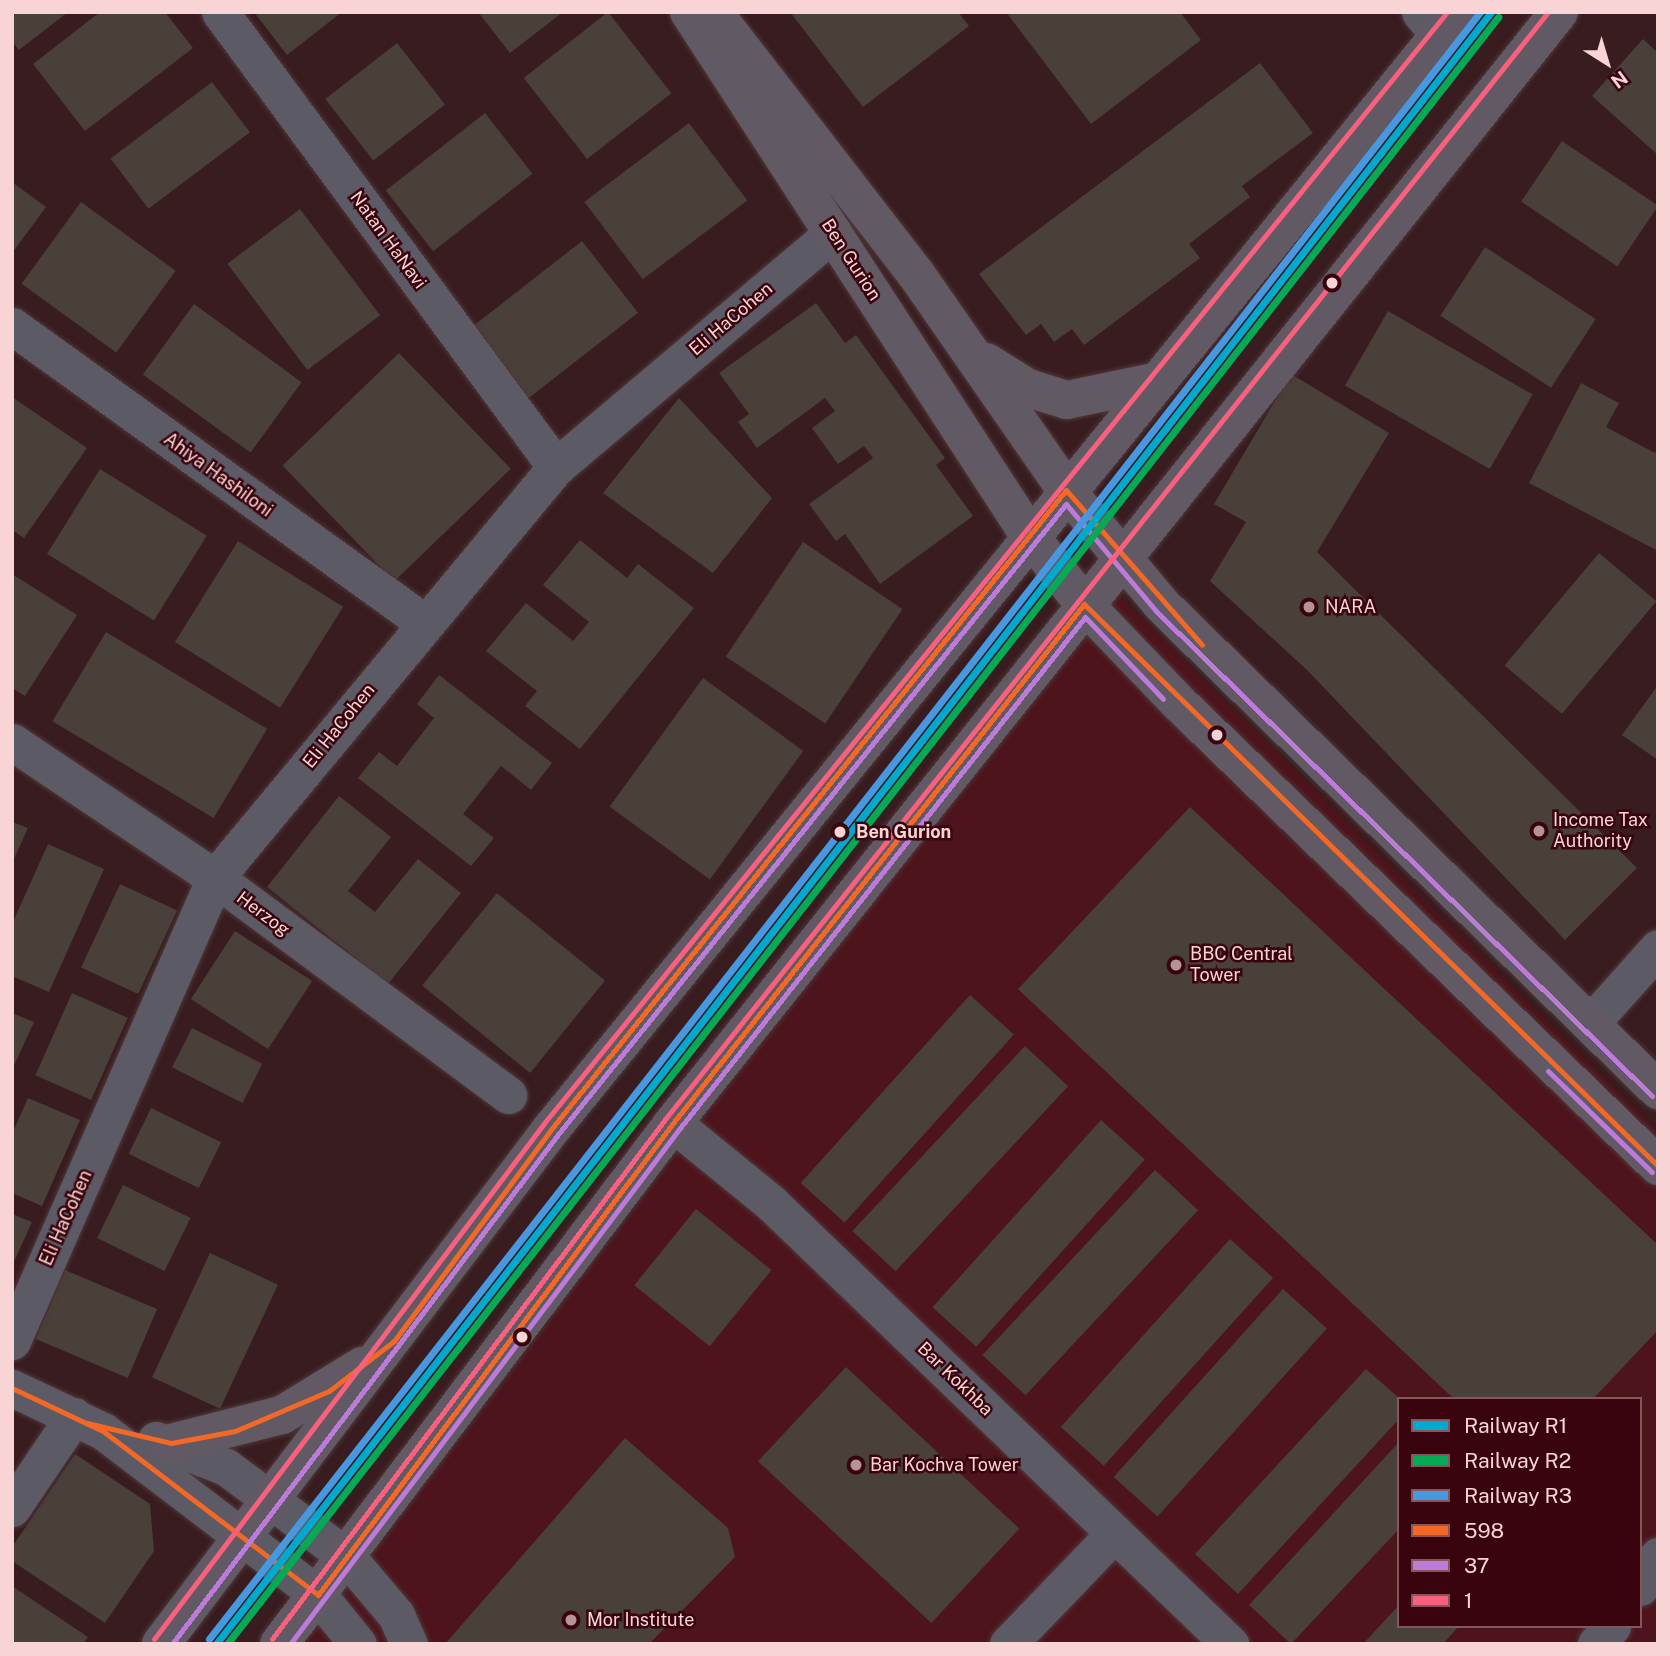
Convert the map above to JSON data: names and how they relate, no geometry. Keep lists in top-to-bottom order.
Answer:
{
  "streets": {
    "main road": ["Ben Gurion"],
    "street": [
      "Natan HaNavi",
      "Eli HaCohen",
      "Ahiya Hashiloni",
      "Herzog",
      "Bar Kokhba"
    ]
  },
  "crossings": [
    ["Natan HaNavi", "Eli HaCohen"],
    ["Ben Gurion", "Eli HaCohen"],
    ["Eli HaCohen", "Ahiya Hashiloni"],
    ["Eli HaCohen", "Herzog"]
  ],
  "places": [
    "NARA",
    "Income Tax Authority",
    "Ben Gurion",
    "BBC Central Tower",
    "Bar Kochva Tower",
    "Mor Institute"
  ],
  "lines": [
    "rail line R1",
    "rail line R3",
    "transit line 1",
    "rail line R2",
    "transit line 598",
    "transit line 37"
  ],
  "legend": [
    "Railway R1",
    "Railway R2",
    "Railway R3",
    "598",
    "37",
    "1"
  ],
  "north": "bottom right"
}
